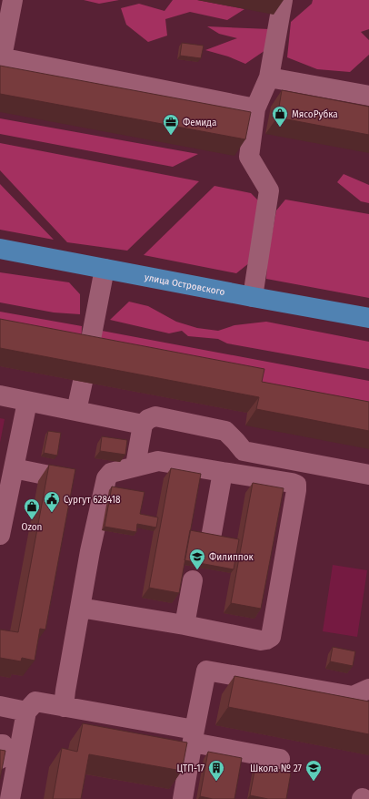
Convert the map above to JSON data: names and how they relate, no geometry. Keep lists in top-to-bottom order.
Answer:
{
  "streets": {
    "main road": ["улица Островского"]
  },
  "places": {
    "shop": ["МясоРубка", "Ozon"],
    "office": ["Фемида"],
    "public building": ["Сургут 628418"],
    "school or university": ["Филиппок", "Школа № 27"],
    "building": ["ЦТП-17"]
  }
}
